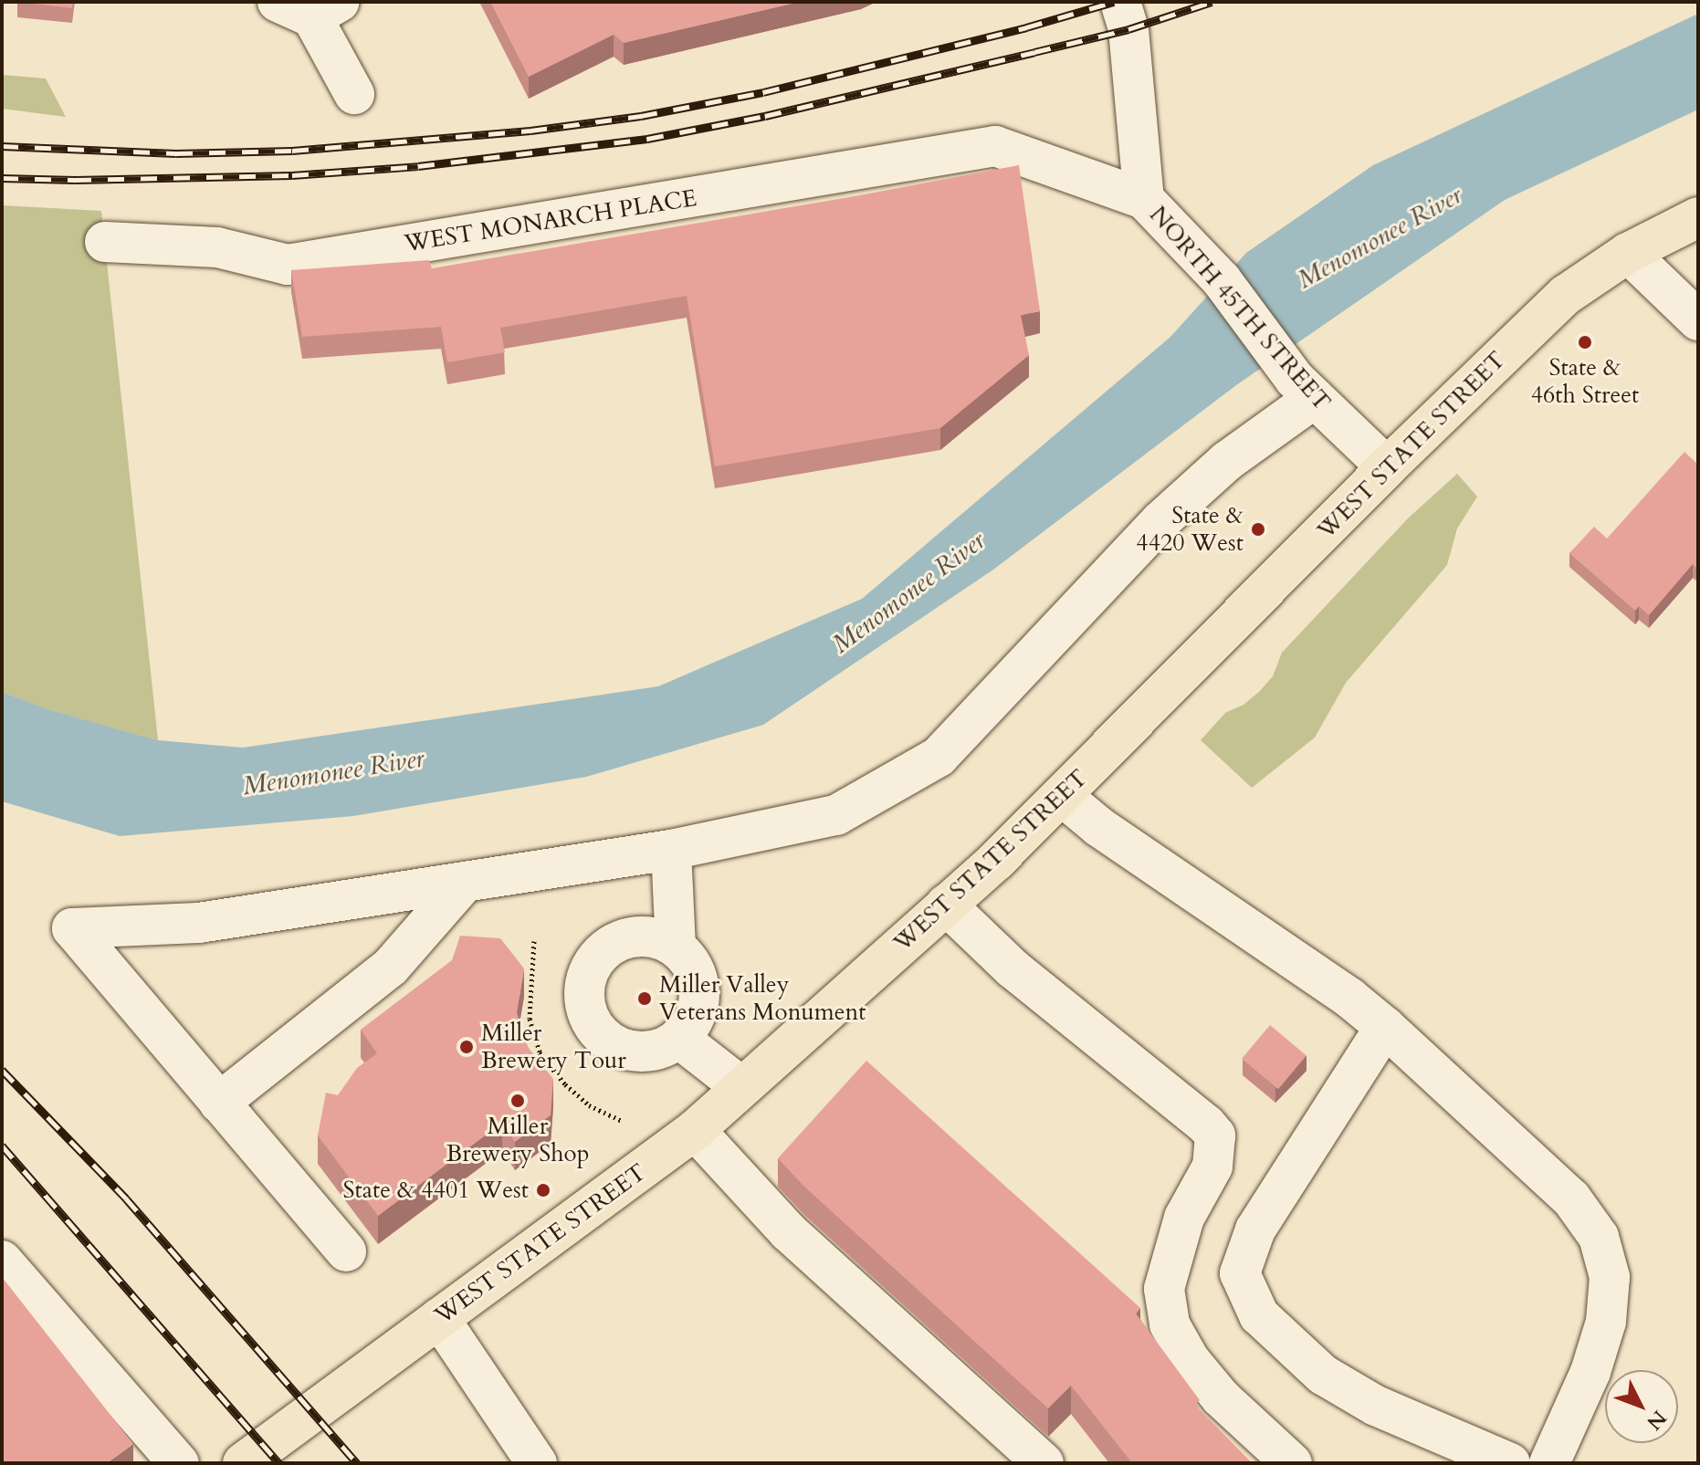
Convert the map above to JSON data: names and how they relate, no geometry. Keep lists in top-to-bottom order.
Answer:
{
  "streets": {
    "main road": ["WEST STATE STREET"],
    "street": ["WEST MONARCH PLACE", "NORTH 45TH STREET"]
  },
  "crossings": [
    ["WEST MONARCH PLACE", "NORTH 45TH STREET"],
    ["NORTH 45TH STREET", "WEST STATE STREET"]
  ],
  "water": ["Menomonee River"],
  "places": [
    "State & 46th Street",
    "State & 4420 West",
    "Miller Valley Veterans Monument",
    "Miller Brewery Tour",
    "Miller Brewery Shop",
    "State & 4401 West"
  ],
  "north": "bottom right"
}
